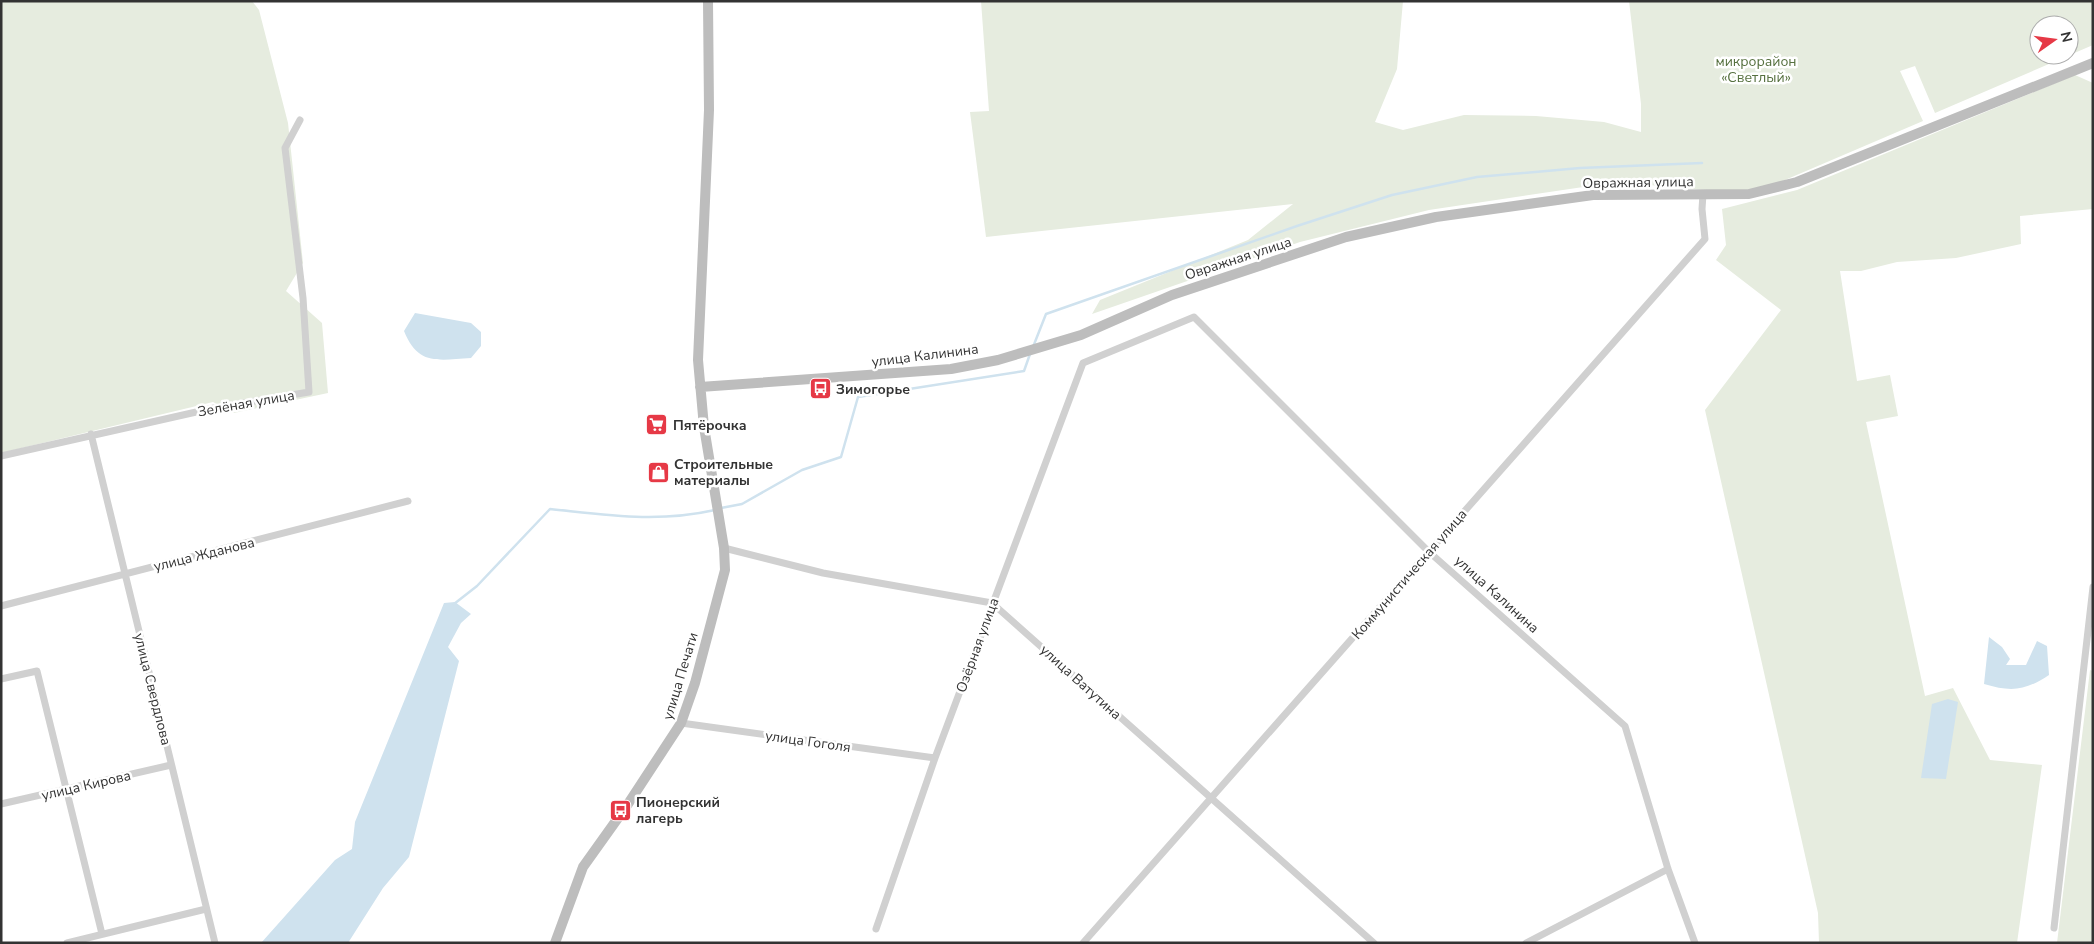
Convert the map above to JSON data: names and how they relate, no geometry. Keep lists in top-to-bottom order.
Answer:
{
  "streets": {
    "street": [
      "Овражная улица",
      "улица Калинина",
      "Зелёная улица",
      "улица Жданова",
      "Коммунистическая улица",
      "Озёрная улица",
      "улица Печати",
      "улица Ватутина",
      "улица Свердлова",
      "улица Гоголя",
      "улица Кирова"
    ]
  },
  "crossings": [
    ["Овражная улица", "улица Калинина"],
    ["Овражная улица", "Коммунистическая улица"],
    ["улица Калинина", "Коммунистическая улица"],
    ["улица Калинина", "Озёрная улица"],
    ["улица Калинина", "улица Печати"],
    ["Зелёная улица", "улица Свердлова"],
    ["улица Жданова", "улица Свердлова"],
    ["Коммунистическая улица", "улица Ватутина"],
    ["Озёрная улица", "улица Ватутина"],
    ["Озёрная улица", "улица Гоголя"],
    ["улица Печати", "улица Гоголя"],
    ["улица Свердлова", "улица Кирова"]
  ],
  "parks": ["микрорайон «Светлый»"],
  "places": {
    "bus stop": ["Зимогорье", "Пионерский лагерь"],
    "supermarket": ["Пятёрочка"],
    "shop": ["Строительные материалы"]
  },
  "north": "right"
}
